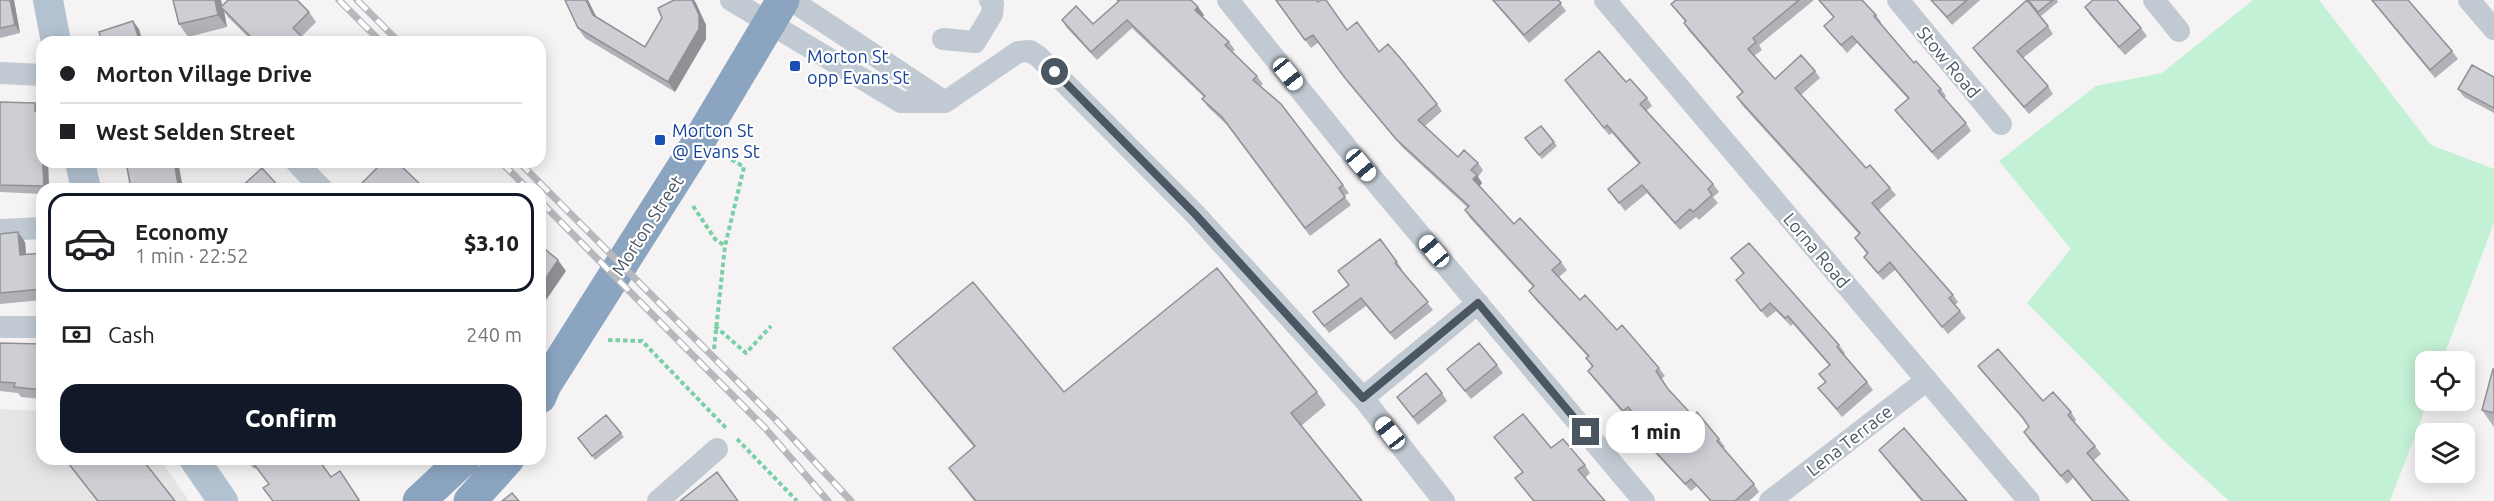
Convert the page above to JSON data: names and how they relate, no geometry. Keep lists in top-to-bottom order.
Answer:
{
  "streets": {
    "highway": ["Morton Street"],
    "street": ["Stow Road", "Lorna Road", "Lena Terrace"]
  },
  "crossings": [
    ["Lorna Road", "Lena Terrace"]
  ],
  "places": {
    "transit": ["Morton St opp Evans St", "Morton St @ Evans St"]
  },
  "page": {
    "banner": ["Morton Village Drive", "West Selden Street"],
    "list": [
      {
        "name": "Economy",
        "note": "1 min · 22:52",
        "value": "$3.10"
      }
    ],
    "pay": ["Cash", "240 m"],
    "buttons": "Confirm",
    "bubble": "1 min"
  }
}
